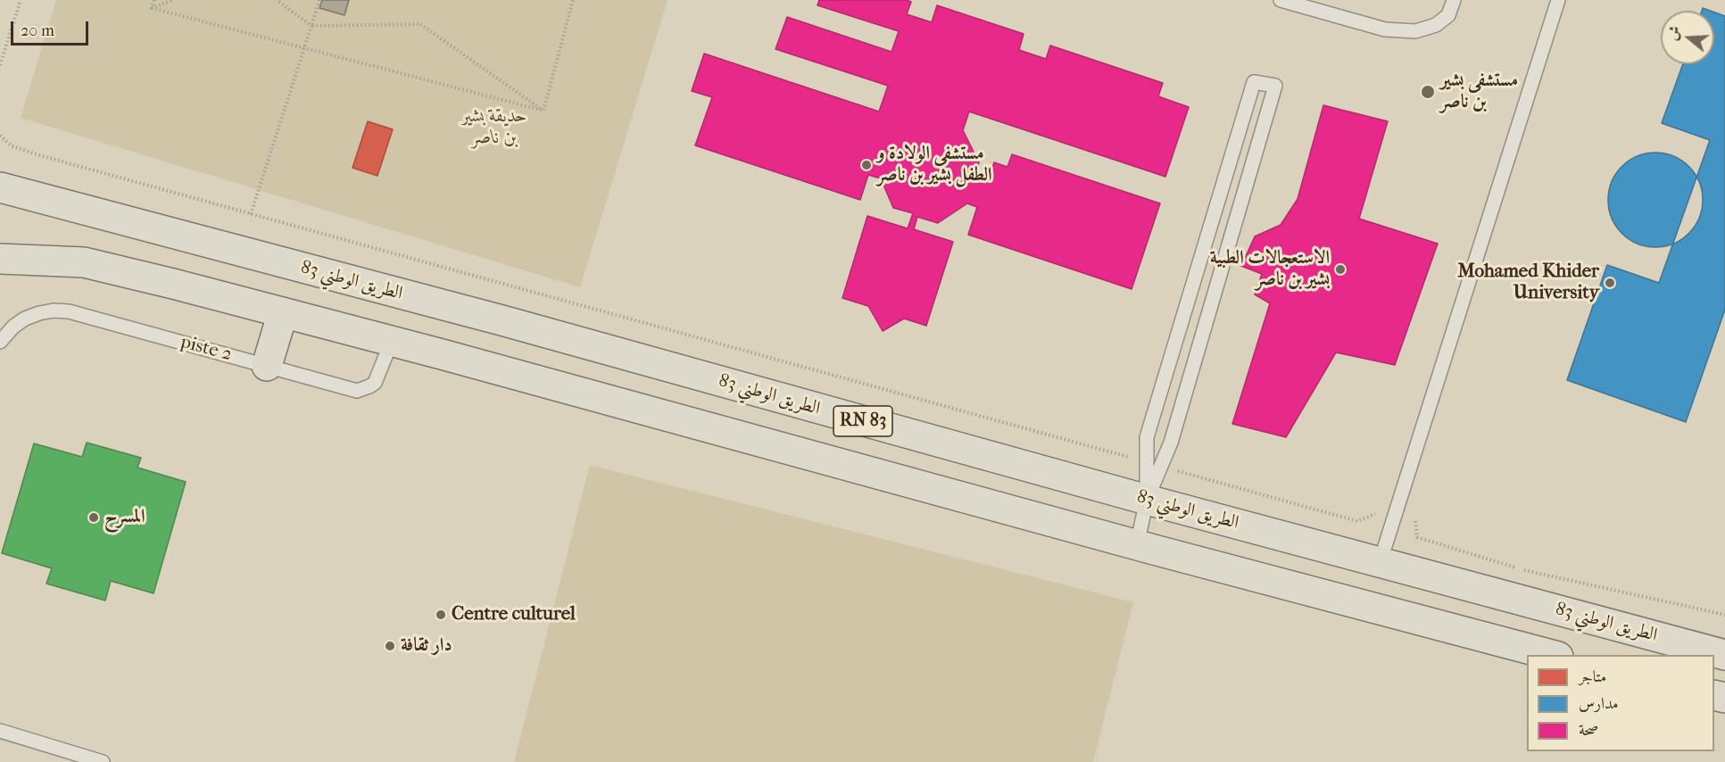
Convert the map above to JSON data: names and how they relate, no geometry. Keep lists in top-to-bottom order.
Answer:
{
  "streets": {
    "highway": ["الطريق الوطني 83", "RN 83"],
    "lane": ["piste 2"]
  },
  "crossings": [
    ["piste 2", "RN 83"]
  ],
  "parks": ["حديقة بشير بن ناصر"],
  "places": [
    "مستشفى بشير بن ناصر",
    "مستشفى الولادة و الطفل بشير بن ناصر",
    "الاستعجالات الطبية بشير بن ناصر",
    "Mohamed Khider University",
    "المسرح",
    "Centre culturel",
    "دار ثقافة"
  ],
  "legend": ["متاجر", "مدارس", "صحة"],
  "scale_bar": "20 m",
  "north": "left"
}
